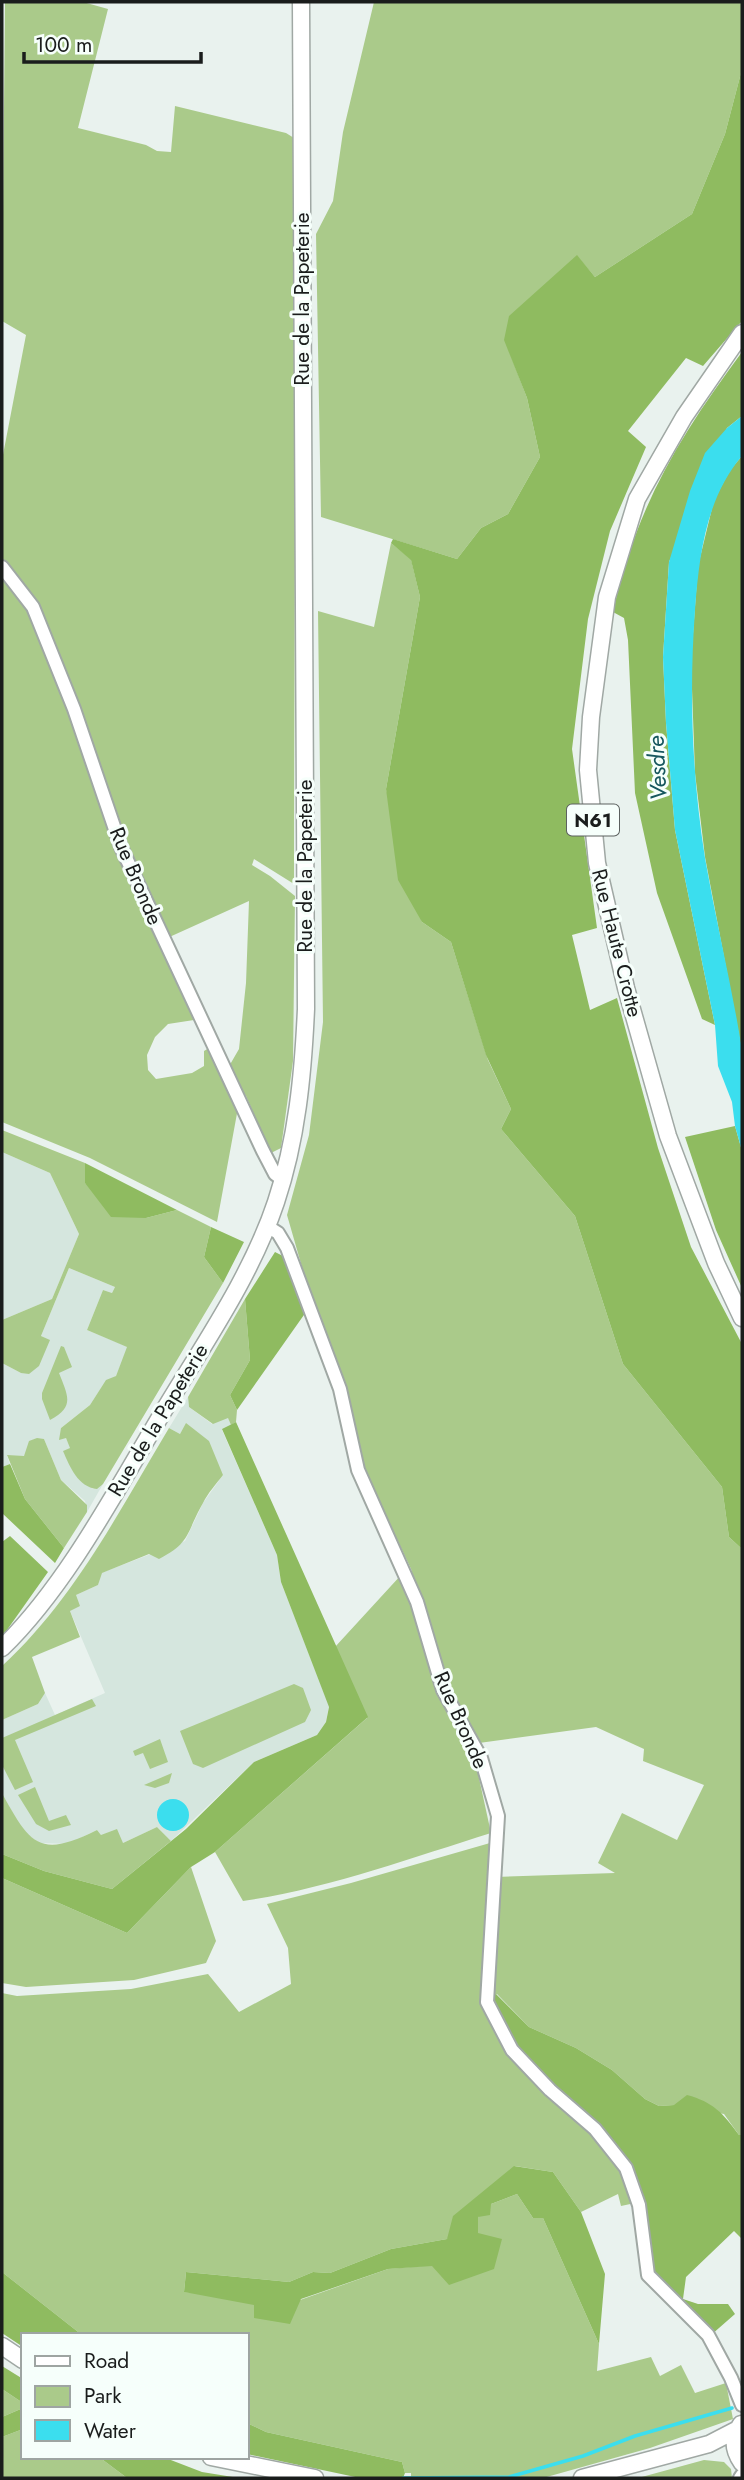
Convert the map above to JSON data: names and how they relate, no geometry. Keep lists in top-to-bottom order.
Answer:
{
  "streets": {
    "main road": ["Rue de la Papeterie", "N61", "Rue Haute Crotte"],
    "street": ["Rue Bronde"]
  },
  "crossings": [
    ["Rue de la Papeterie", "Rue Bronde"]
  ],
  "water": ["Vesdre"],
  "legend": ["Road", "Park", "Water"],
  "scale_bar": "100 m"
}
